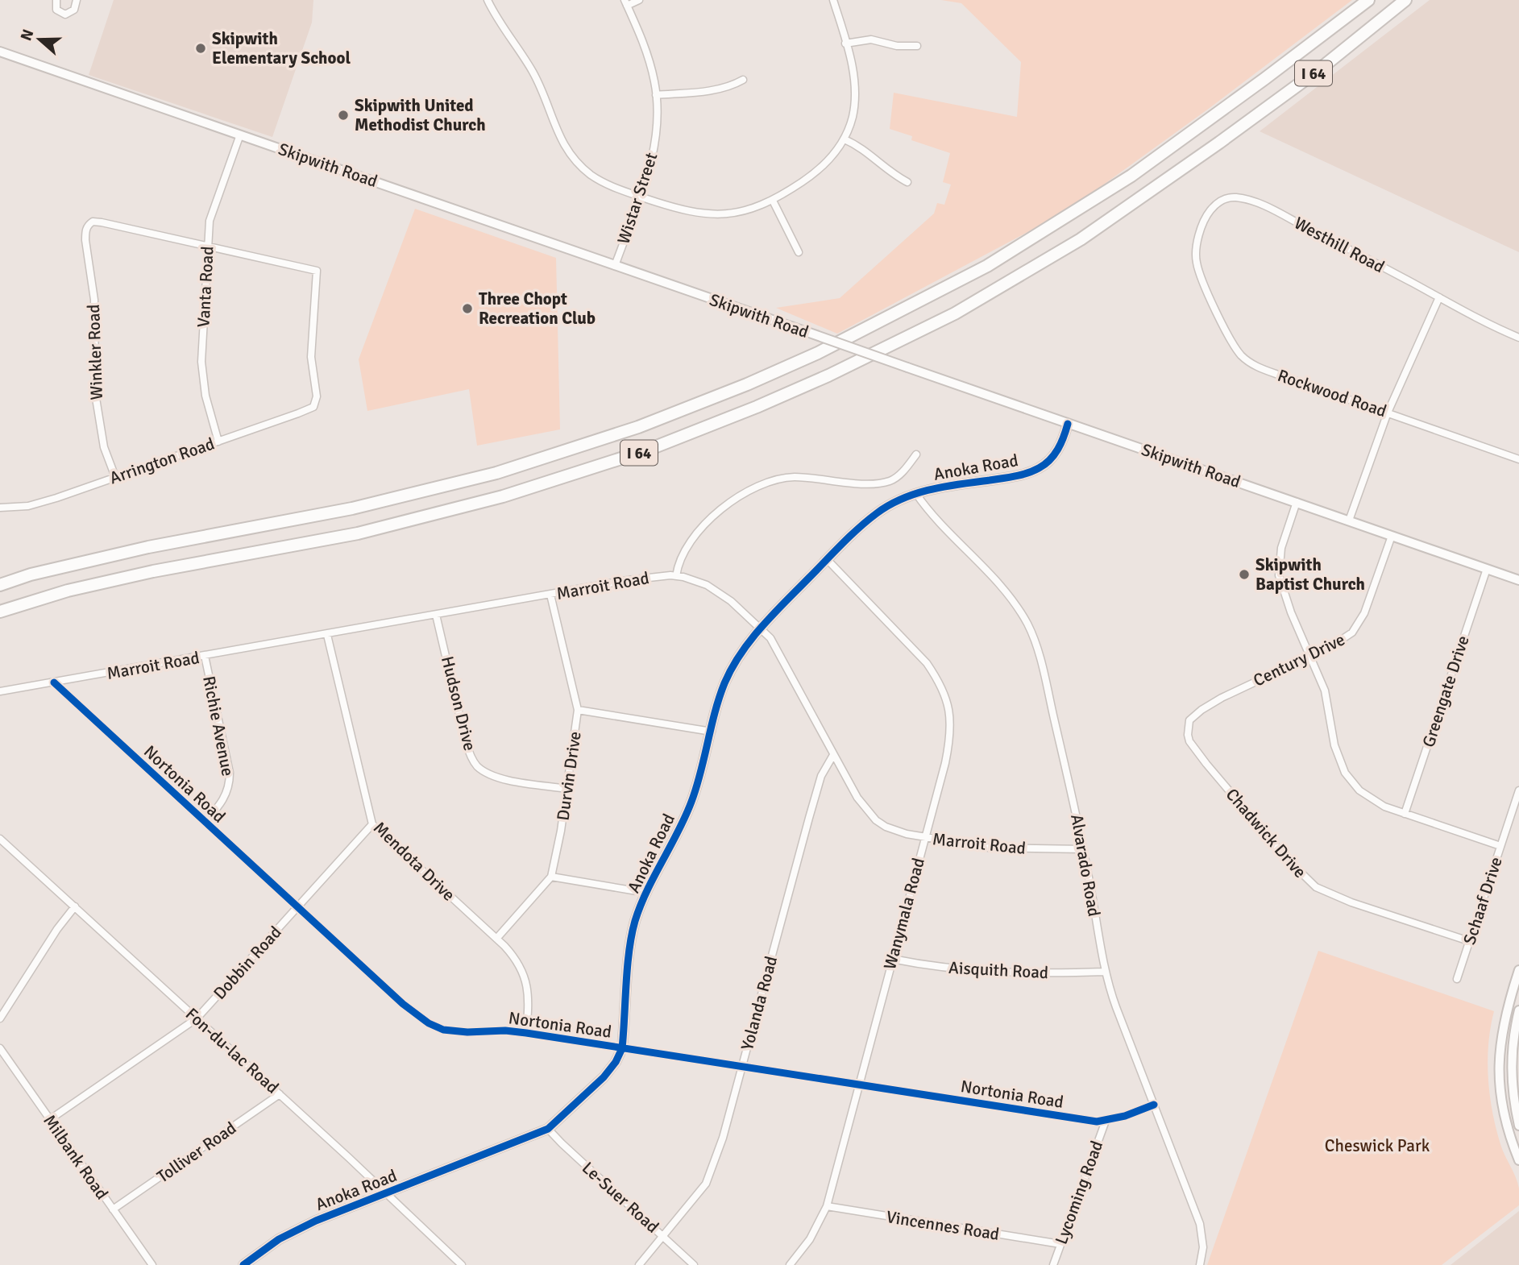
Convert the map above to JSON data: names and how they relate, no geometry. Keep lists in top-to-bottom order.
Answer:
{
  "streets": {
    "highway": ["I 64"],
    "main road": ["Skipwith Road", "Anoka Road"],
    "street": [
      "Wistar Street",
      "Westhill Road",
      "Vanta Road",
      "Winkler Road",
      "Rockwood Road",
      "Arrington Road",
      "Marroit Road",
      "Century Drive",
      "Greengate Drive",
      "Hudson Drive",
      "Richie Avenue",
      "Durvin Drive",
      "Nortonia Road",
      "Chadwick Drive",
      "Mendota Drive",
      "Alvarado Road",
      "Schaaf Drive",
      "Wanymala Road",
      "Dobbin Road",
      "Aisquith Road",
      "Yolanda Road",
      "Fon-du-lac Road",
      "Tolliver Road",
      "Milbank Road",
      "Lycoming Road",
      "Le-Suer Road",
      "Vincennes Road"
    ]
  },
  "crossings": [
    ["Skipwith Road", "Wistar Street"],
    ["Skipwith Road", "Vanta Road"],
    ["Skipwith Road", "Anoka Road"],
    ["Skipwith Road", "Century Drive"],
    ["Skipwith Road", "Greengate Drive"],
    ["Westhill Road", "Rockwood Road"],
    ["Vanta Road", "Winkler Road"],
    ["Vanta Road", "Arrington Road"],
    ["Winkler Road", "Arrington Road"],
    ["Anoka Road", "Marroit Road"],
    ["Anoka Road", "Nortonia Road"],
    ["Anoka Road", "Alvarado Road"],
    ["Anoka Road", "Wanymala Road"],
    ["Anoka Road", "Fon-du-lac Road"],
    ["Anoka Road", "Le-Suer Road"],
    ["Marroit Road", "Hudson Drive"],
    ["Marroit Road", "Richie Avenue"],
    ["Marroit Road", "Durvin Drive"],
    ["Marroit Road", "Nortonia Road"],
    ["Marroit Road", "Mendota Drive"],
    ["Marroit Road", "Alvarado Road"],
    ["Marroit Road", "Wanymala Road"],
    ["Marroit Road", "Yolanda Road"],
    ["Century Drive", "Chadwick Drive"],
    ["Hudson Drive", "Durvin Drive"],
    ["Richie Avenue", "Nortonia Road"],
    ["Nortonia Road", "Mendota Drive"],
    ["Nortonia Road", "Alvarado Road"],
    ["Nortonia Road", "Wanymala Road"],
    ["Nortonia Road", "Dobbin Road"],
    ["Nortonia Road", "Yolanda Road"],
    ["Nortonia Road", "Lycoming Road"],
    ["Chadwick Drive", "Schaaf Drive"],
    ["Mendota Drive", "Dobbin Road"],
    ["Alvarado Road", "Aisquith Road"],
    ["Wanymala Road", "Aisquith Road"],
    ["Wanymala Road", "Vincennes Road"],
    ["Dobbin Road", "Fon-du-lac Road"],
    ["Dobbin Road", "Milbank Road"],
    ["Yolanda Road", "Le-Suer Road"],
    ["Fon-du-lac Road", "Tolliver Road"],
    ["Tolliver Road", "Milbank Road"],
    ["Lycoming Road", "Vincennes Road"]
  ],
  "parks": ["Cheswick Park"],
  "places": [
    "Skipwith Elementary School",
    "Skipwith United Methodist Church",
    "Three Chopt Recreation Club",
    "Skipwith Baptist Church"
  ],
  "north": "left"
}
